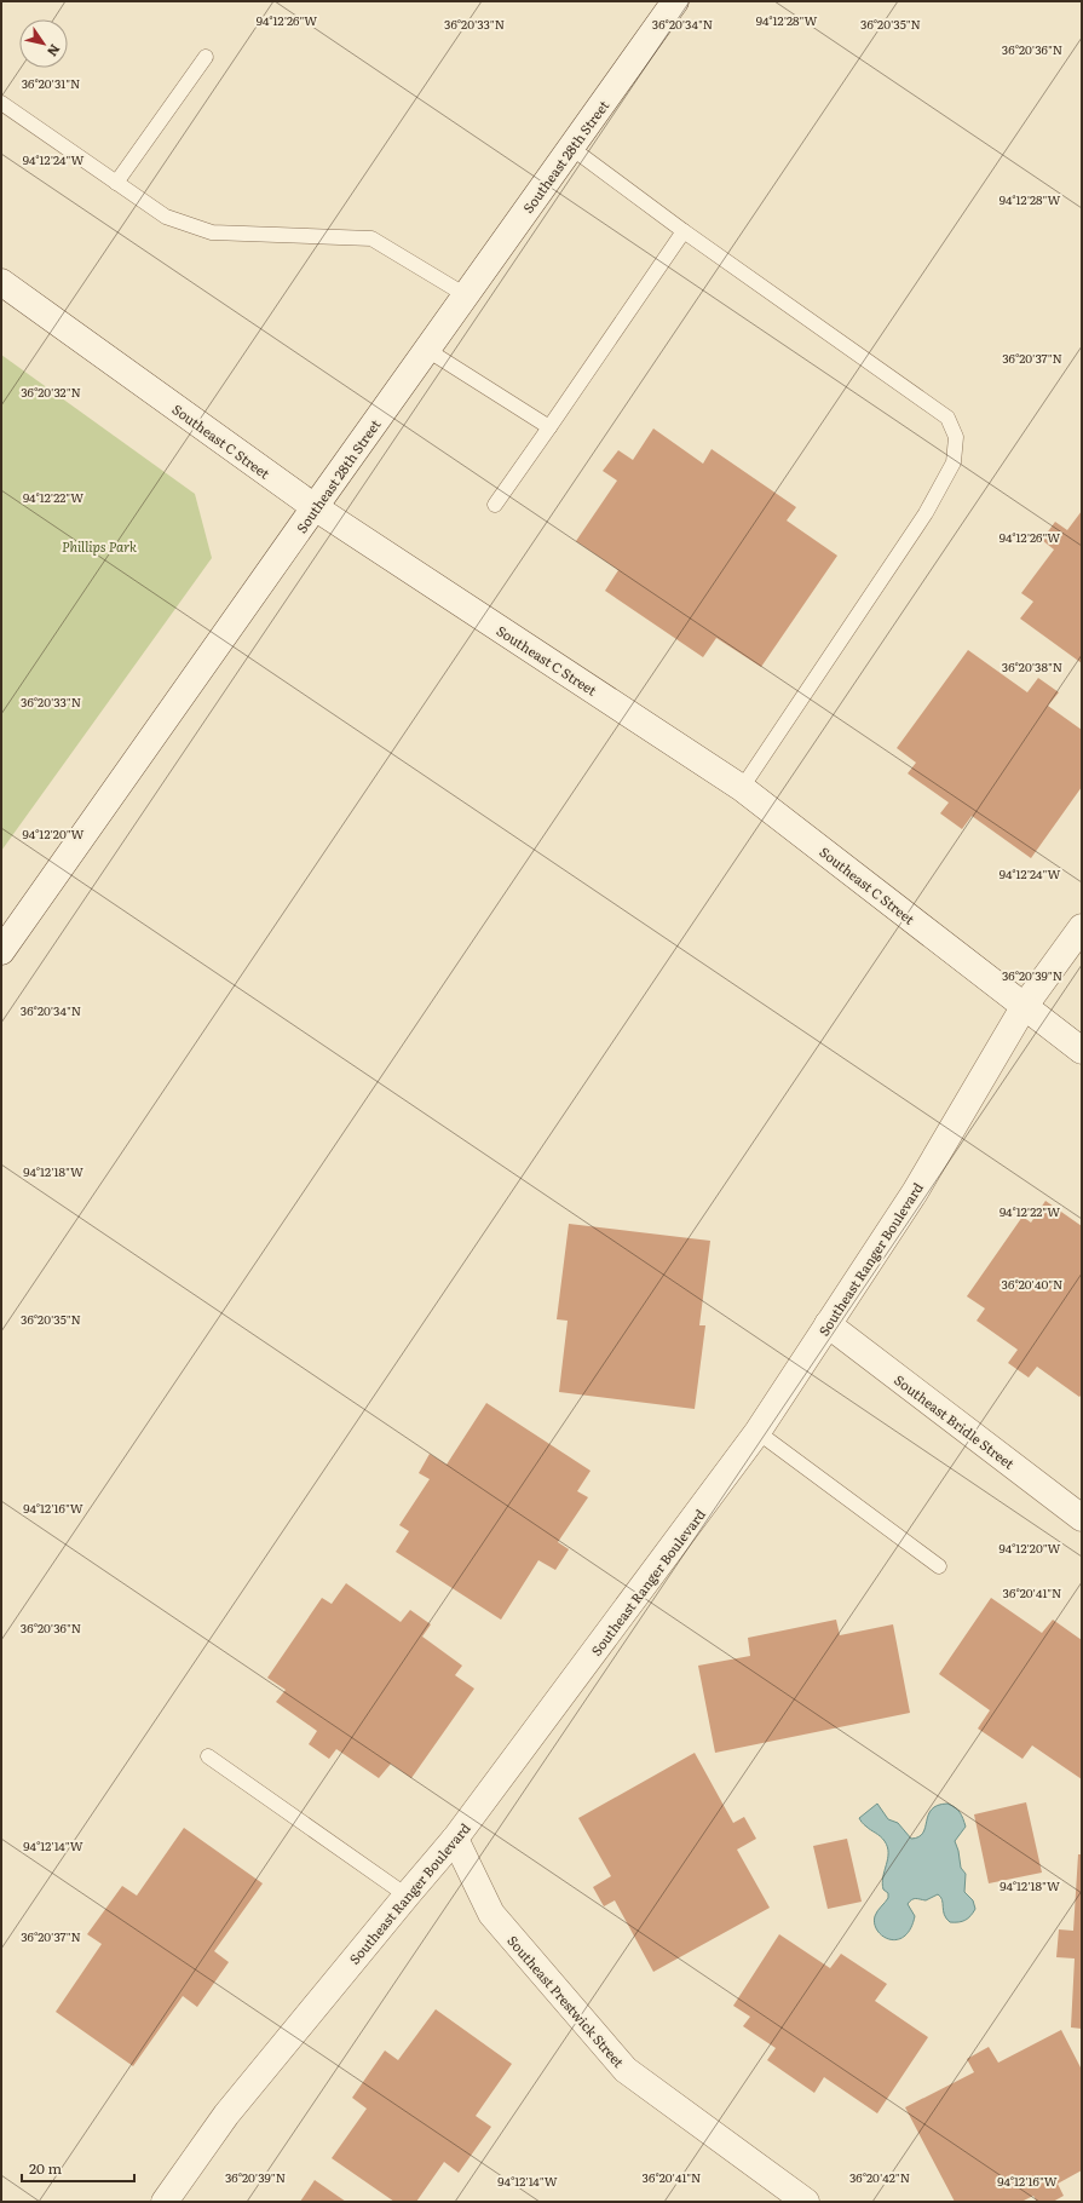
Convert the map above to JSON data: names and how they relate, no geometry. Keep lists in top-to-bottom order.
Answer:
{
  "streets": {
    "street": [
      "Southeast 28th Street",
      "Southeast C Street",
      "Southeast Ranger Boulevard",
      "Southeast Bridle Street",
      "Southeast Prestwick Street"
    ]
  },
  "crossings": [
    ["Southeast 28th Street", "Southeast C Street"],
    ["Southeast C Street", "Southeast Ranger Boulevard"],
    ["Southeast Ranger Boulevard", "Southeast Bridle Street"],
    ["Southeast Ranger Boulevard", "Southeast Prestwick Street"]
  ],
  "parks": ["Phillips Park"],
  "scale_bar": "20 m",
  "north": "bottom right",
  "coordinates": [
    "94°12'26\"W",
    "94°12'28\"W",
    "36°20'33\"N",
    "36°20'34\"N",
    "36°20'35\"N",
    "36°20'36\"N",
    "36°20'31\"N",
    "94°12'24\"W",
    "36°20'37\"N",
    "36°20'32\"N",
    "94°12'22\"W",
    "36°20'38\"N",
    "94°12'20\"W",
    "36°20'39\"N",
    "94°12'18\"W",
    "36°20'40\"N",
    "94°12'16\"W",
    "36°20'41\"N",
    "94°12'14\"W",
    "36°20'42\"N"
  ]
}
